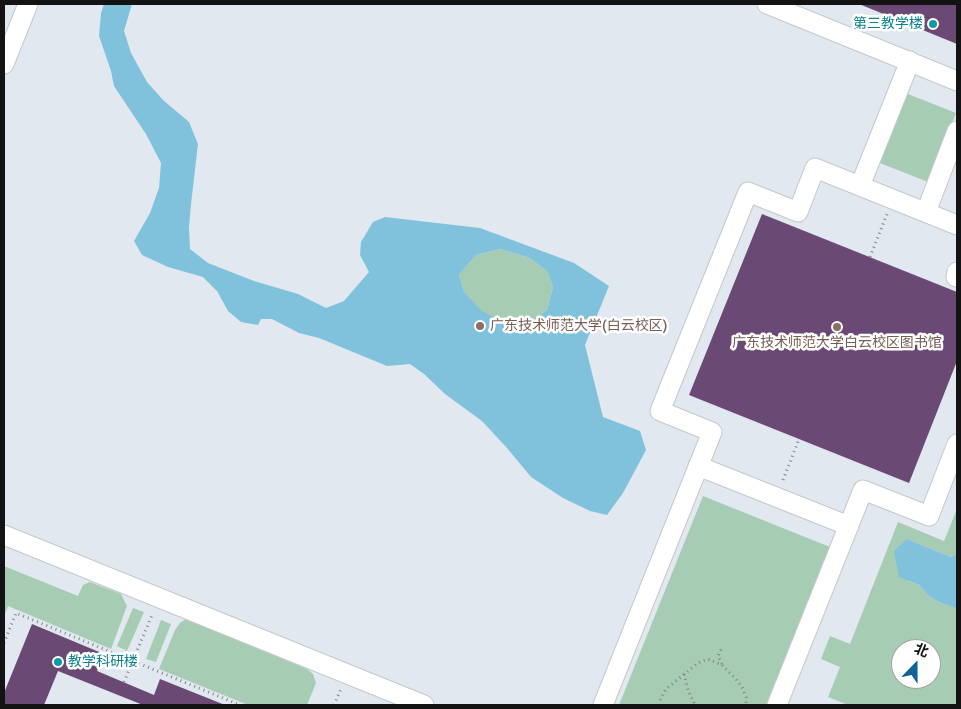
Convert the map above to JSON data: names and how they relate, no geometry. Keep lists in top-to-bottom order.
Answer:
{
  "places": [
    "第三教学楼",
    "广东技术师范大学(白云校区)",
    "广东技术师范大学白云校区图书馆",
    "教学科研楼"
  ],
  "north": "top"
}
